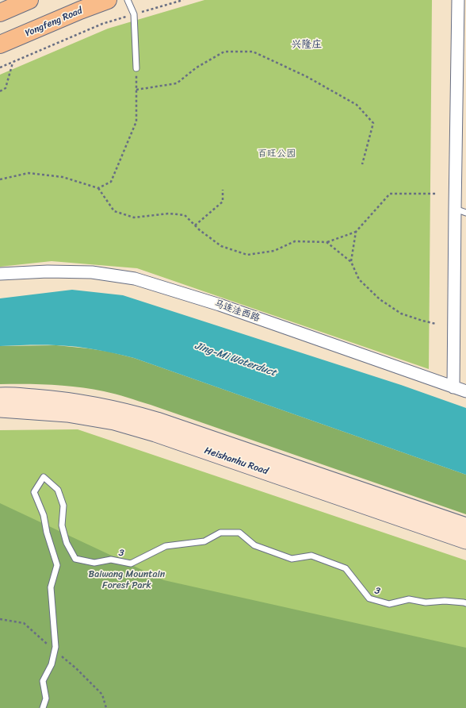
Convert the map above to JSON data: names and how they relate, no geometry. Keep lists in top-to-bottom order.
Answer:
{
  "streets": {
    "main road": ["Yongfeng Road", "Heishanhu Road"],
    "street": ["马连洼西路"],
    "lane": ["3"]
  },
  "districts": ["兴隆庄"],
  "water": ["Jing-Mi Waterduct"],
  "parks": ["百旺公园", "Baiwang Mountain Forest Park"]
}
